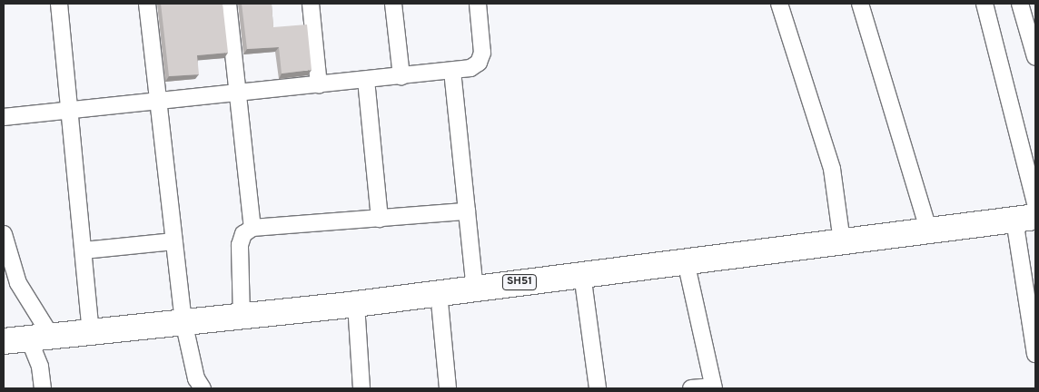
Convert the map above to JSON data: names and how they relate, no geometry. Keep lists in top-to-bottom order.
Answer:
{
  "streets": {
    "main road": ["SH51"]
  }
}
